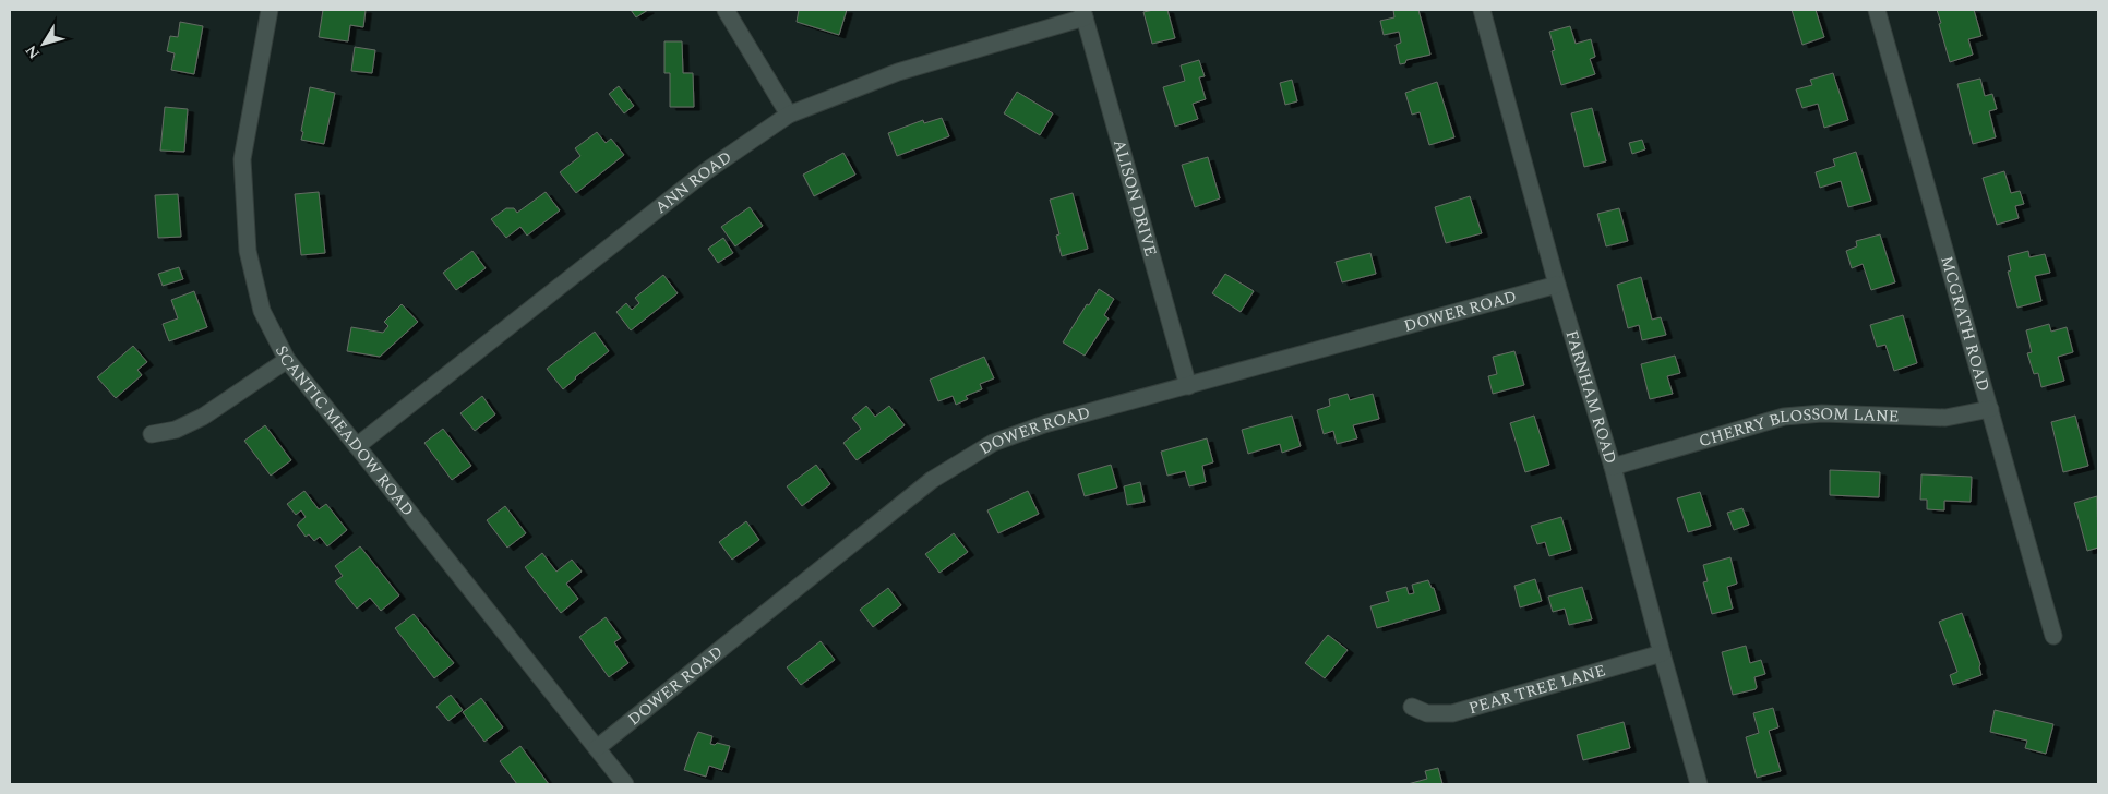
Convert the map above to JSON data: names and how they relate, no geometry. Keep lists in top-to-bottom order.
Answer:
{
  "streets": {
    "street": [
      "ANN ROAD",
      "ALISON DRIVE",
      "DOWER ROAD",
      "MCGRATH ROAD",
      "FARNHAM ROAD",
      "SCANTIC MEADOW ROAD",
      "CHERRY BLOSSOM LANE",
      "PEAR TREE LANE"
    ]
  },
  "crossings": [
    ["ANN ROAD", "ALISON DRIVE"],
    ["ANN ROAD", "SCANTIC MEADOW ROAD"],
    ["ALISON DRIVE", "DOWER ROAD"],
    ["DOWER ROAD", "FARNHAM ROAD"],
    ["DOWER ROAD", "SCANTIC MEADOW ROAD"],
    ["MCGRATH ROAD", "CHERRY BLOSSOM LANE"],
    ["FARNHAM ROAD", "CHERRY BLOSSOM LANE"],
    ["FARNHAM ROAD", "PEAR TREE LANE"]
  ],
  "north": "bottom left"
}
